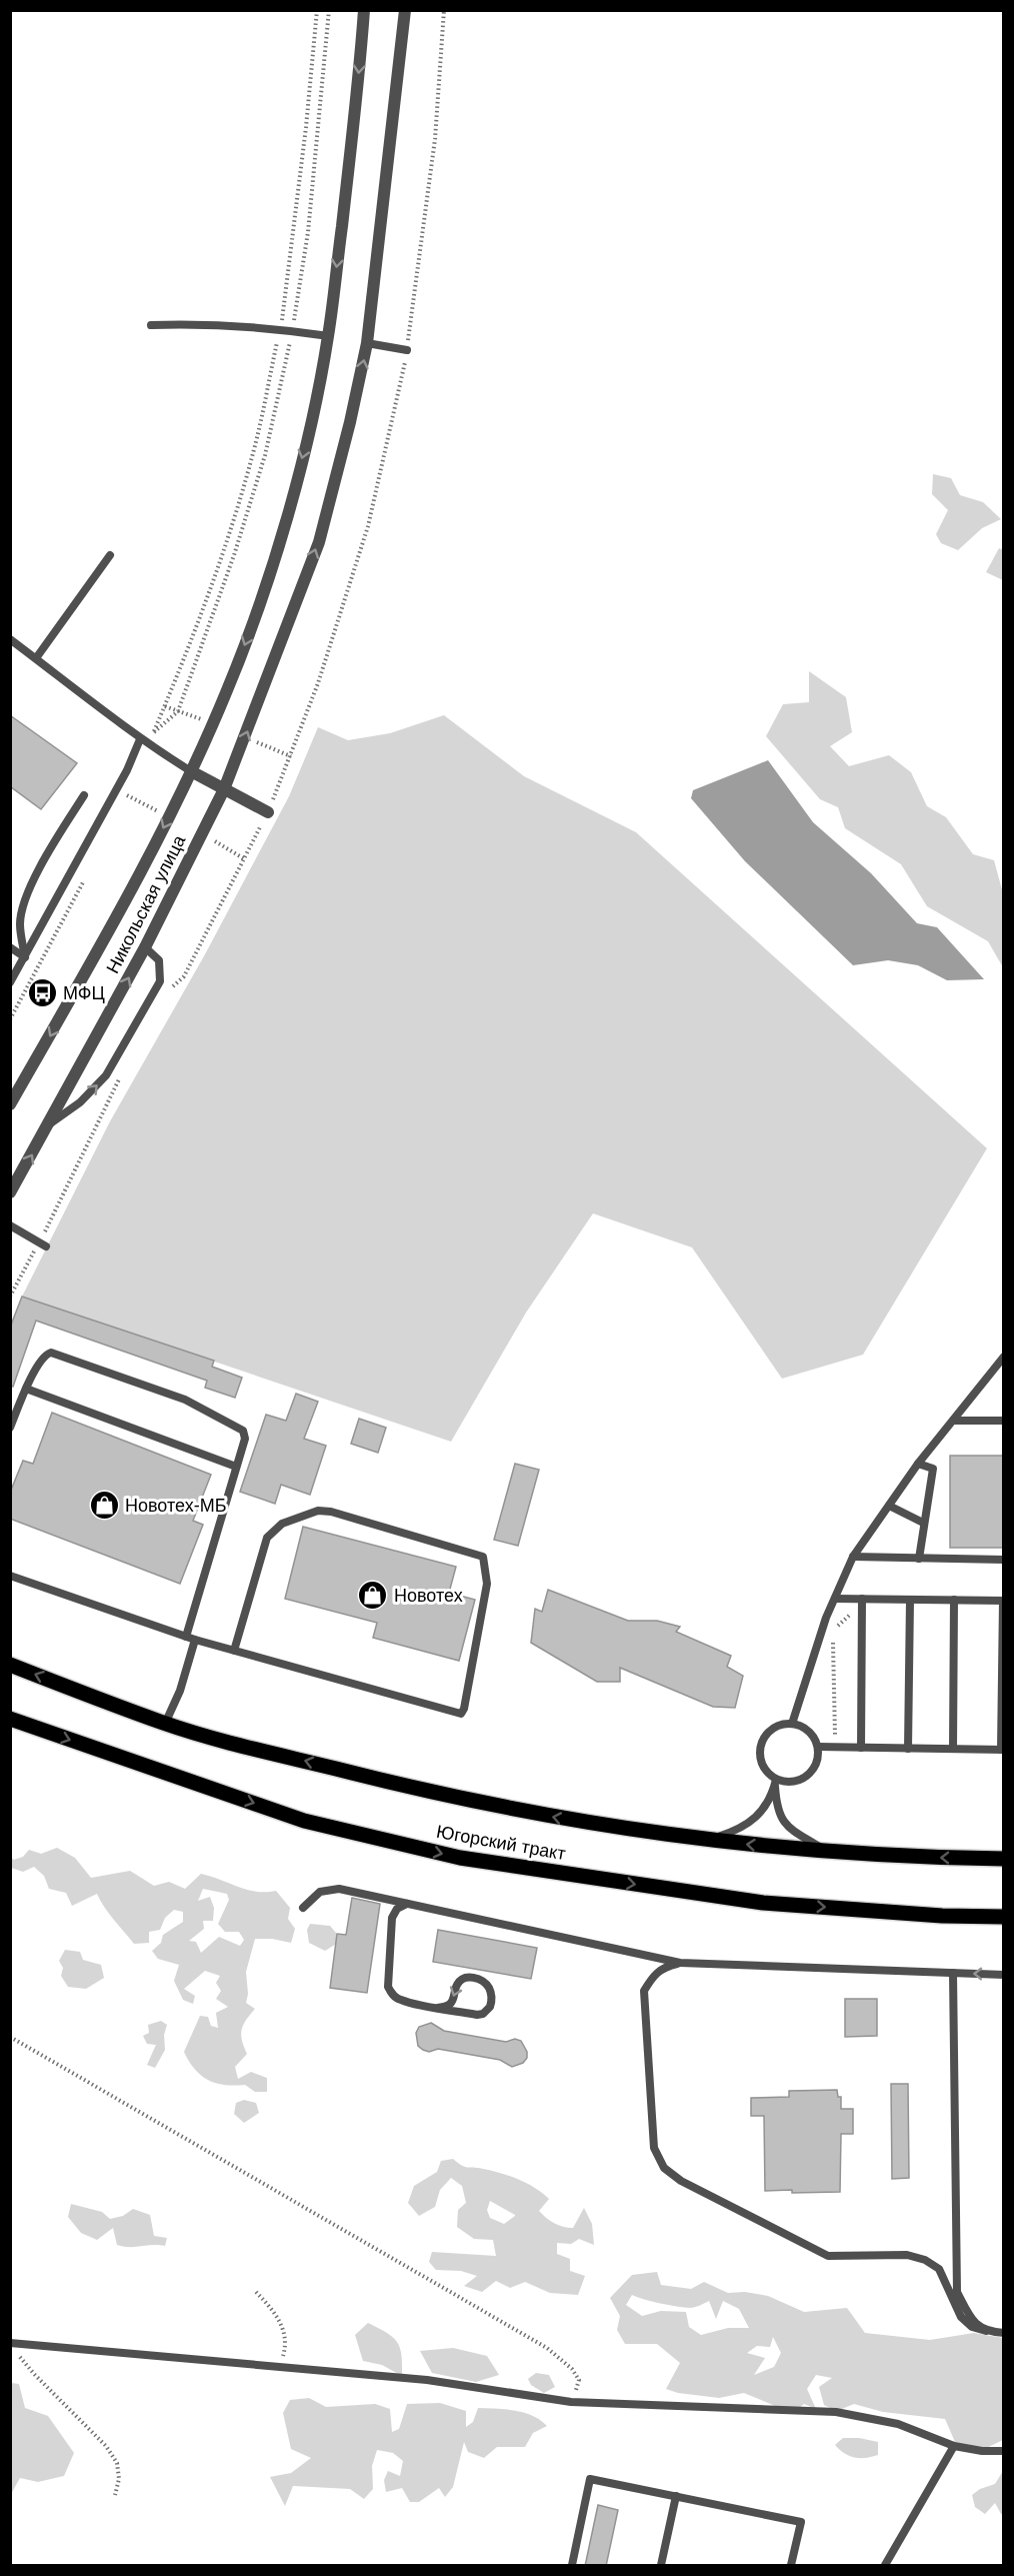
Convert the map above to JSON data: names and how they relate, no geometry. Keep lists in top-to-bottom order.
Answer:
{
  "streets": {
    "main road": ["Югорский тракт"],
    "street": ["Никольская улица"]
  },
  "places": {
    "bus stop": ["МФЦ"],
    "shop": ["Новотех-МБ", "Новотех"]
  }
}
